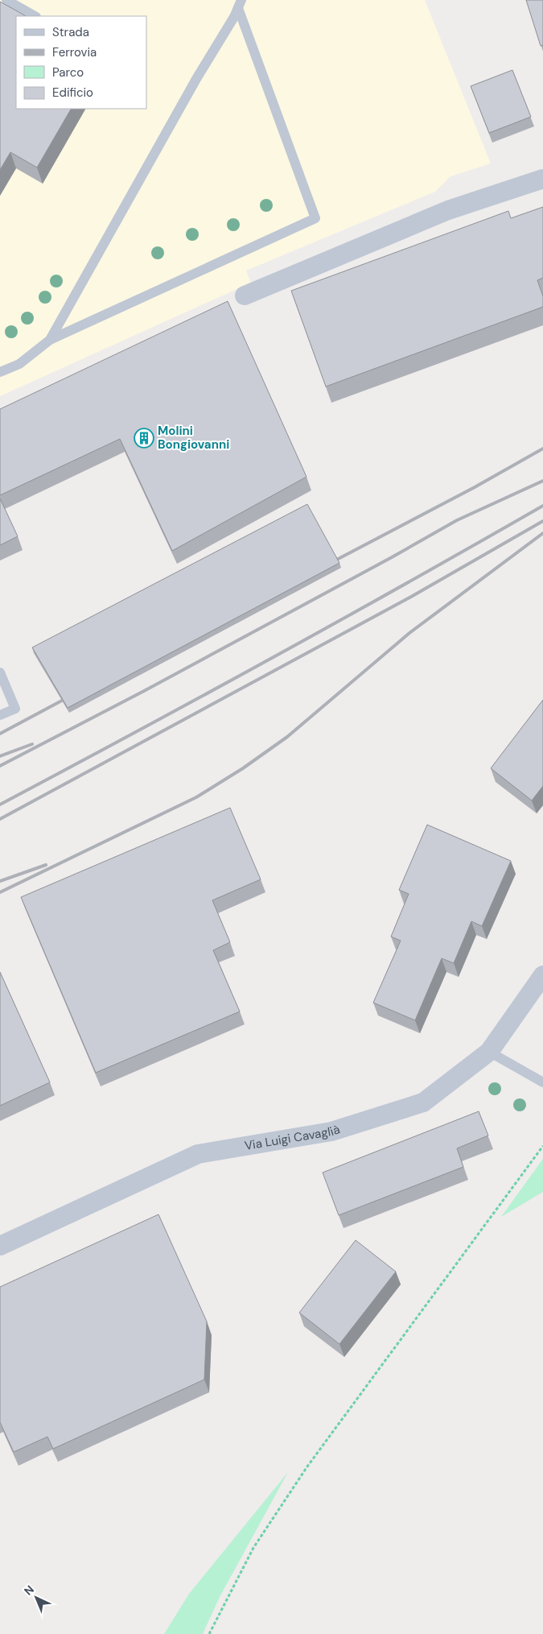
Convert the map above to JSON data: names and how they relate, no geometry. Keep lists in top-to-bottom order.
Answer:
{
  "streets": {
    "street": ["Via Luigi Cavaglià"]
  },
  "places": {
    "building": ["Molini Bongiovanni"]
  },
  "legend": [
    "Strada",
    "Ferrovia",
    "Parco",
    "Edificio"
  ],
  "north": "top left"
}
